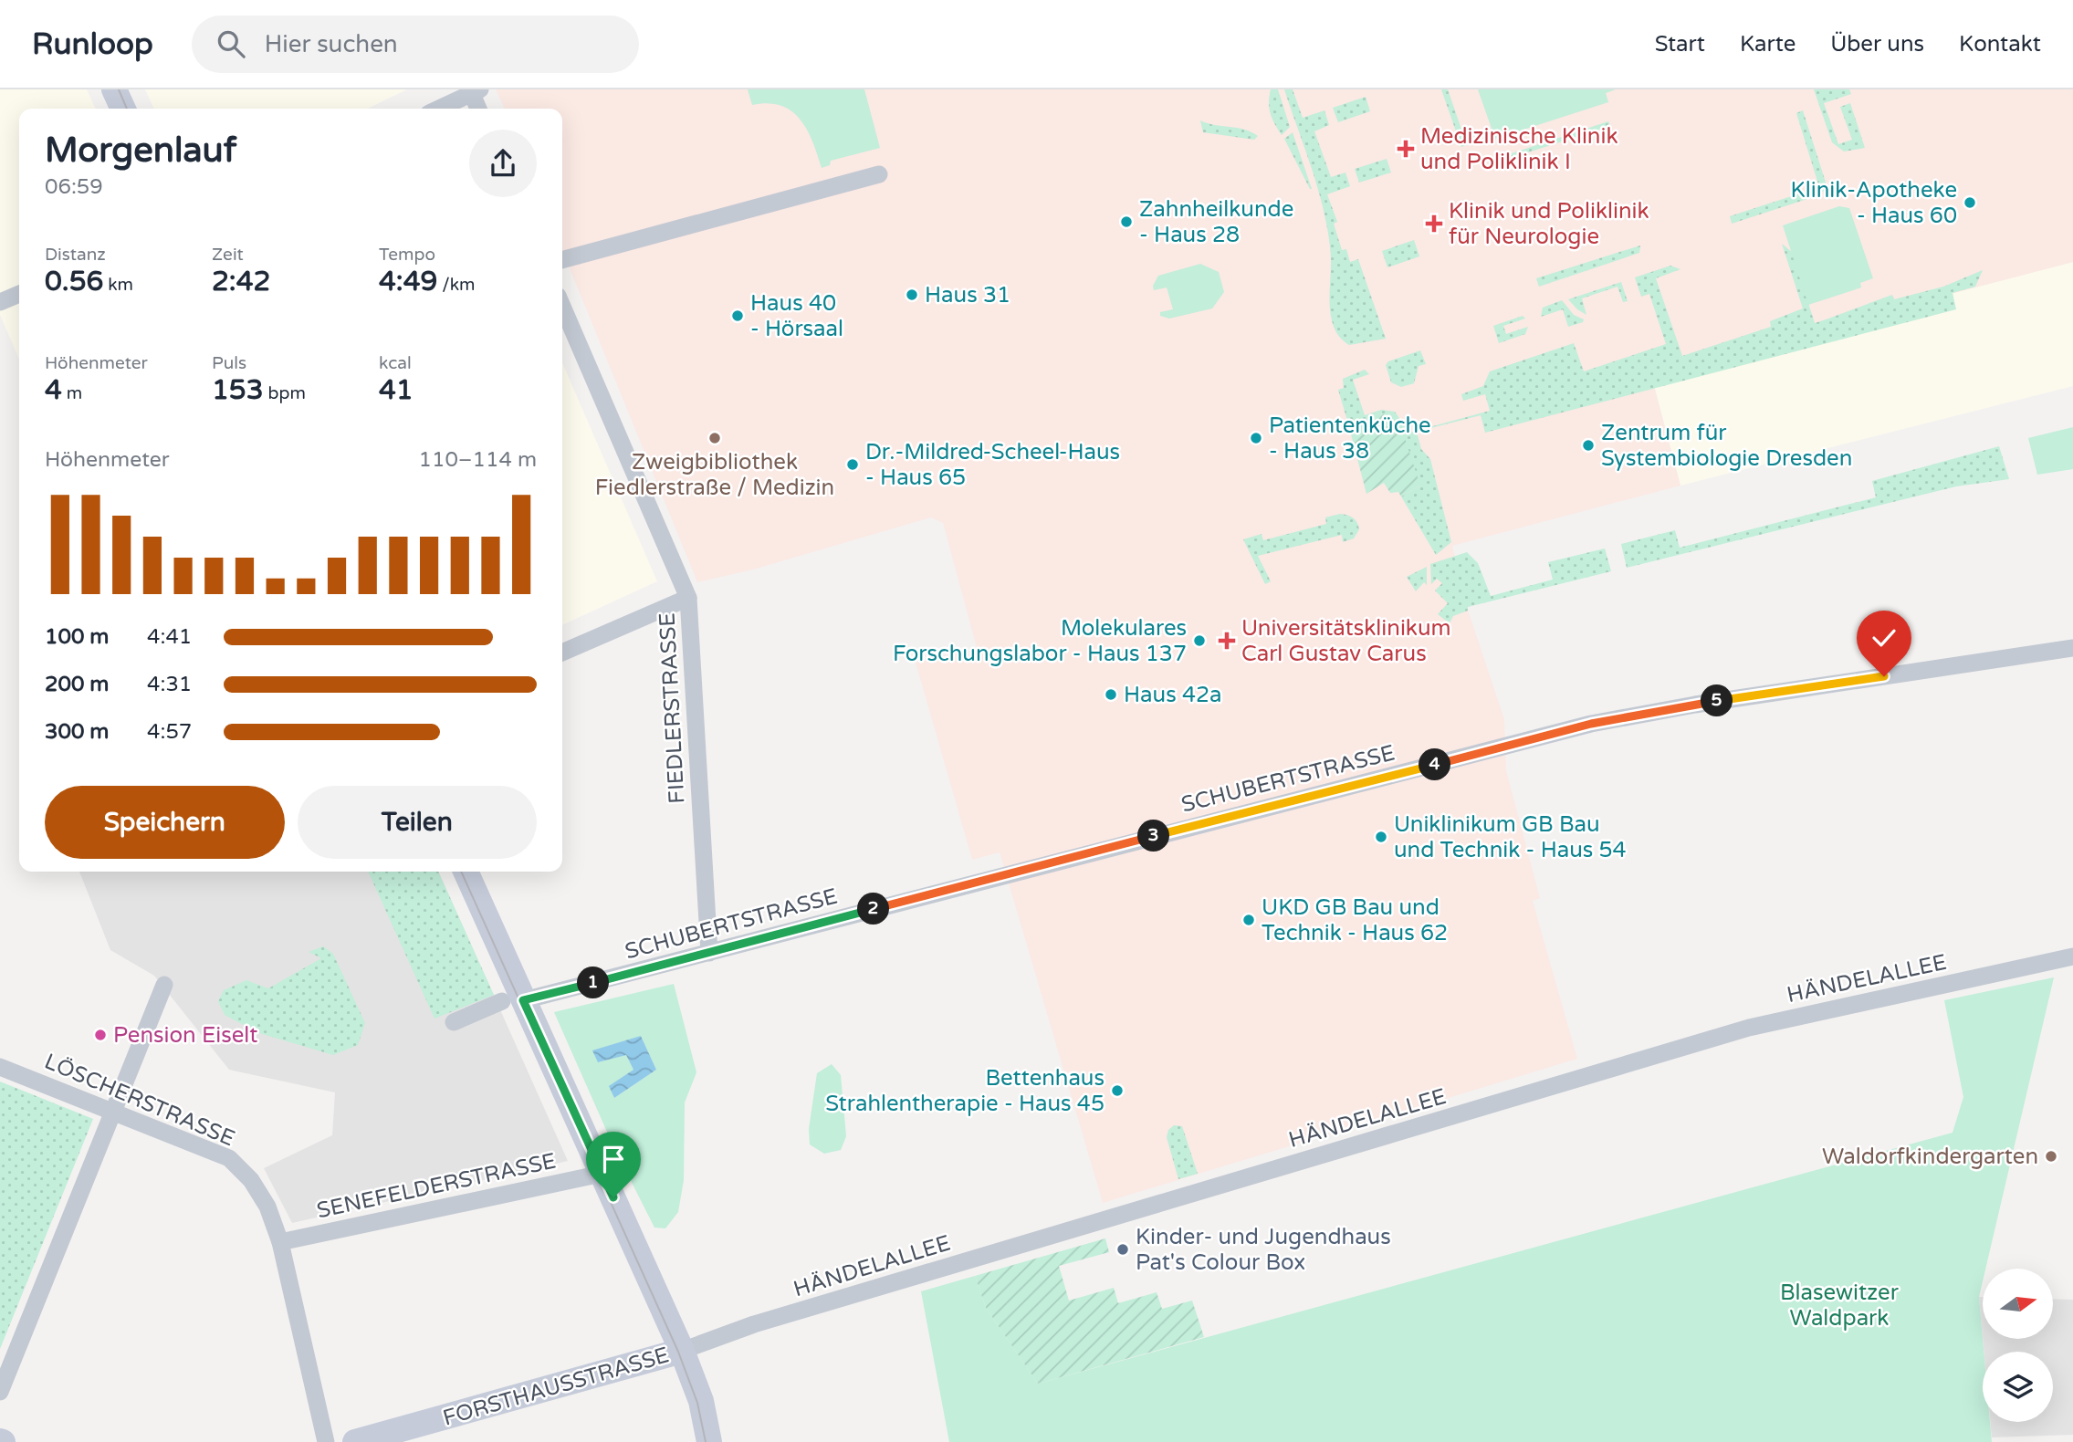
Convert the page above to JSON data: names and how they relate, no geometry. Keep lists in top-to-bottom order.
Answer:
{
  "streets": {
    "street": [
      "FIEDLERSTRASSE",
      "SCHUBERTSTRASSE",
      "HÄNDELALLEE",
      "LÖSCHERSTRASSE",
      "SENEFELDERSTRASSE",
      "FORSTHAUSSTRASSE"
    ]
  },
  "crossings": [
    ["FIEDLERSTRASSE", "SCHUBERTSTRASSE"],
    ["HÄNDELALLEE", "FORSTHAUSSTRASSE"],
    ["LÖSCHERSTRASSE", "SENEFELDERSTRASSE"]
  ],
  "parks": ["Blasewitzer Waldpark"],
  "places": {
    "health": ["Medizinische Klinik und Poliklinik I", "Klinik und Poliklinik für Neurologie", "Universitätsklinikum Carl Gustav Carus"],
    "other": [
      "Klinik-Apotheke - Haus 60",
      "Zahnheilkunde - Haus 28",
      "Haus 31",
      "Haus 40 - Hörsaal",
      "Zweigbibliothek Fiedlerstraße / Medizin",
      "Patientenküche - Haus 38",
      "Zentrum für Systembiologie Dresden",
      "Dr.-Mildred-Scheel-Haus - Haus 65",
      "Molekulares Forschungslabor - Haus 137",
      "Haus 42a",
      "Uniklinikum GB Bau und Technik - Haus 54",
      "UKD GB Bau und Technik - Haus 62",
      "Pension Eiselt",
      "Bettenhaus Strahlentherapie - Haus 45",
      "Waldorfkindergarten",
      "Kinder- und Jugendhaus Pat's Colour Box"
    ]
  },
  "north": "right",
  "page": {
    "header": "Runloop",
    "search": "Hier suchen",
    "nav": [
      "Start",
      "Karte",
      "Über uns",
      "Kontakt"
    ],
    "heading": ["Morgenlauf", "06:59"],
    "stats": [
      ["Distanz", "0.56 km"],
      ["Zeit", "2:42"],
      ["Tempo", "4:49 /km"],
      ["Höhenmeter", "4 m"],
      ["Puls", "153 bpm"],
      ["kcal", "41"]
    ],
    "chart": ["Höhenmeter", "110–114 m"],
    "list": [
      {
        "name": "100 m",
        "note": "4:41"
      },
      {
        "name": "200 m",
        "note": "4:31"
      },
      {
        "name": "300 m",
        "note": "4:57"
      }
    ],
    "pins": [
      "5",
      "4",
      "3",
      "2",
      "1"
    ],
    "buttons": ["Speichern", "Teilen"]
  }
}
